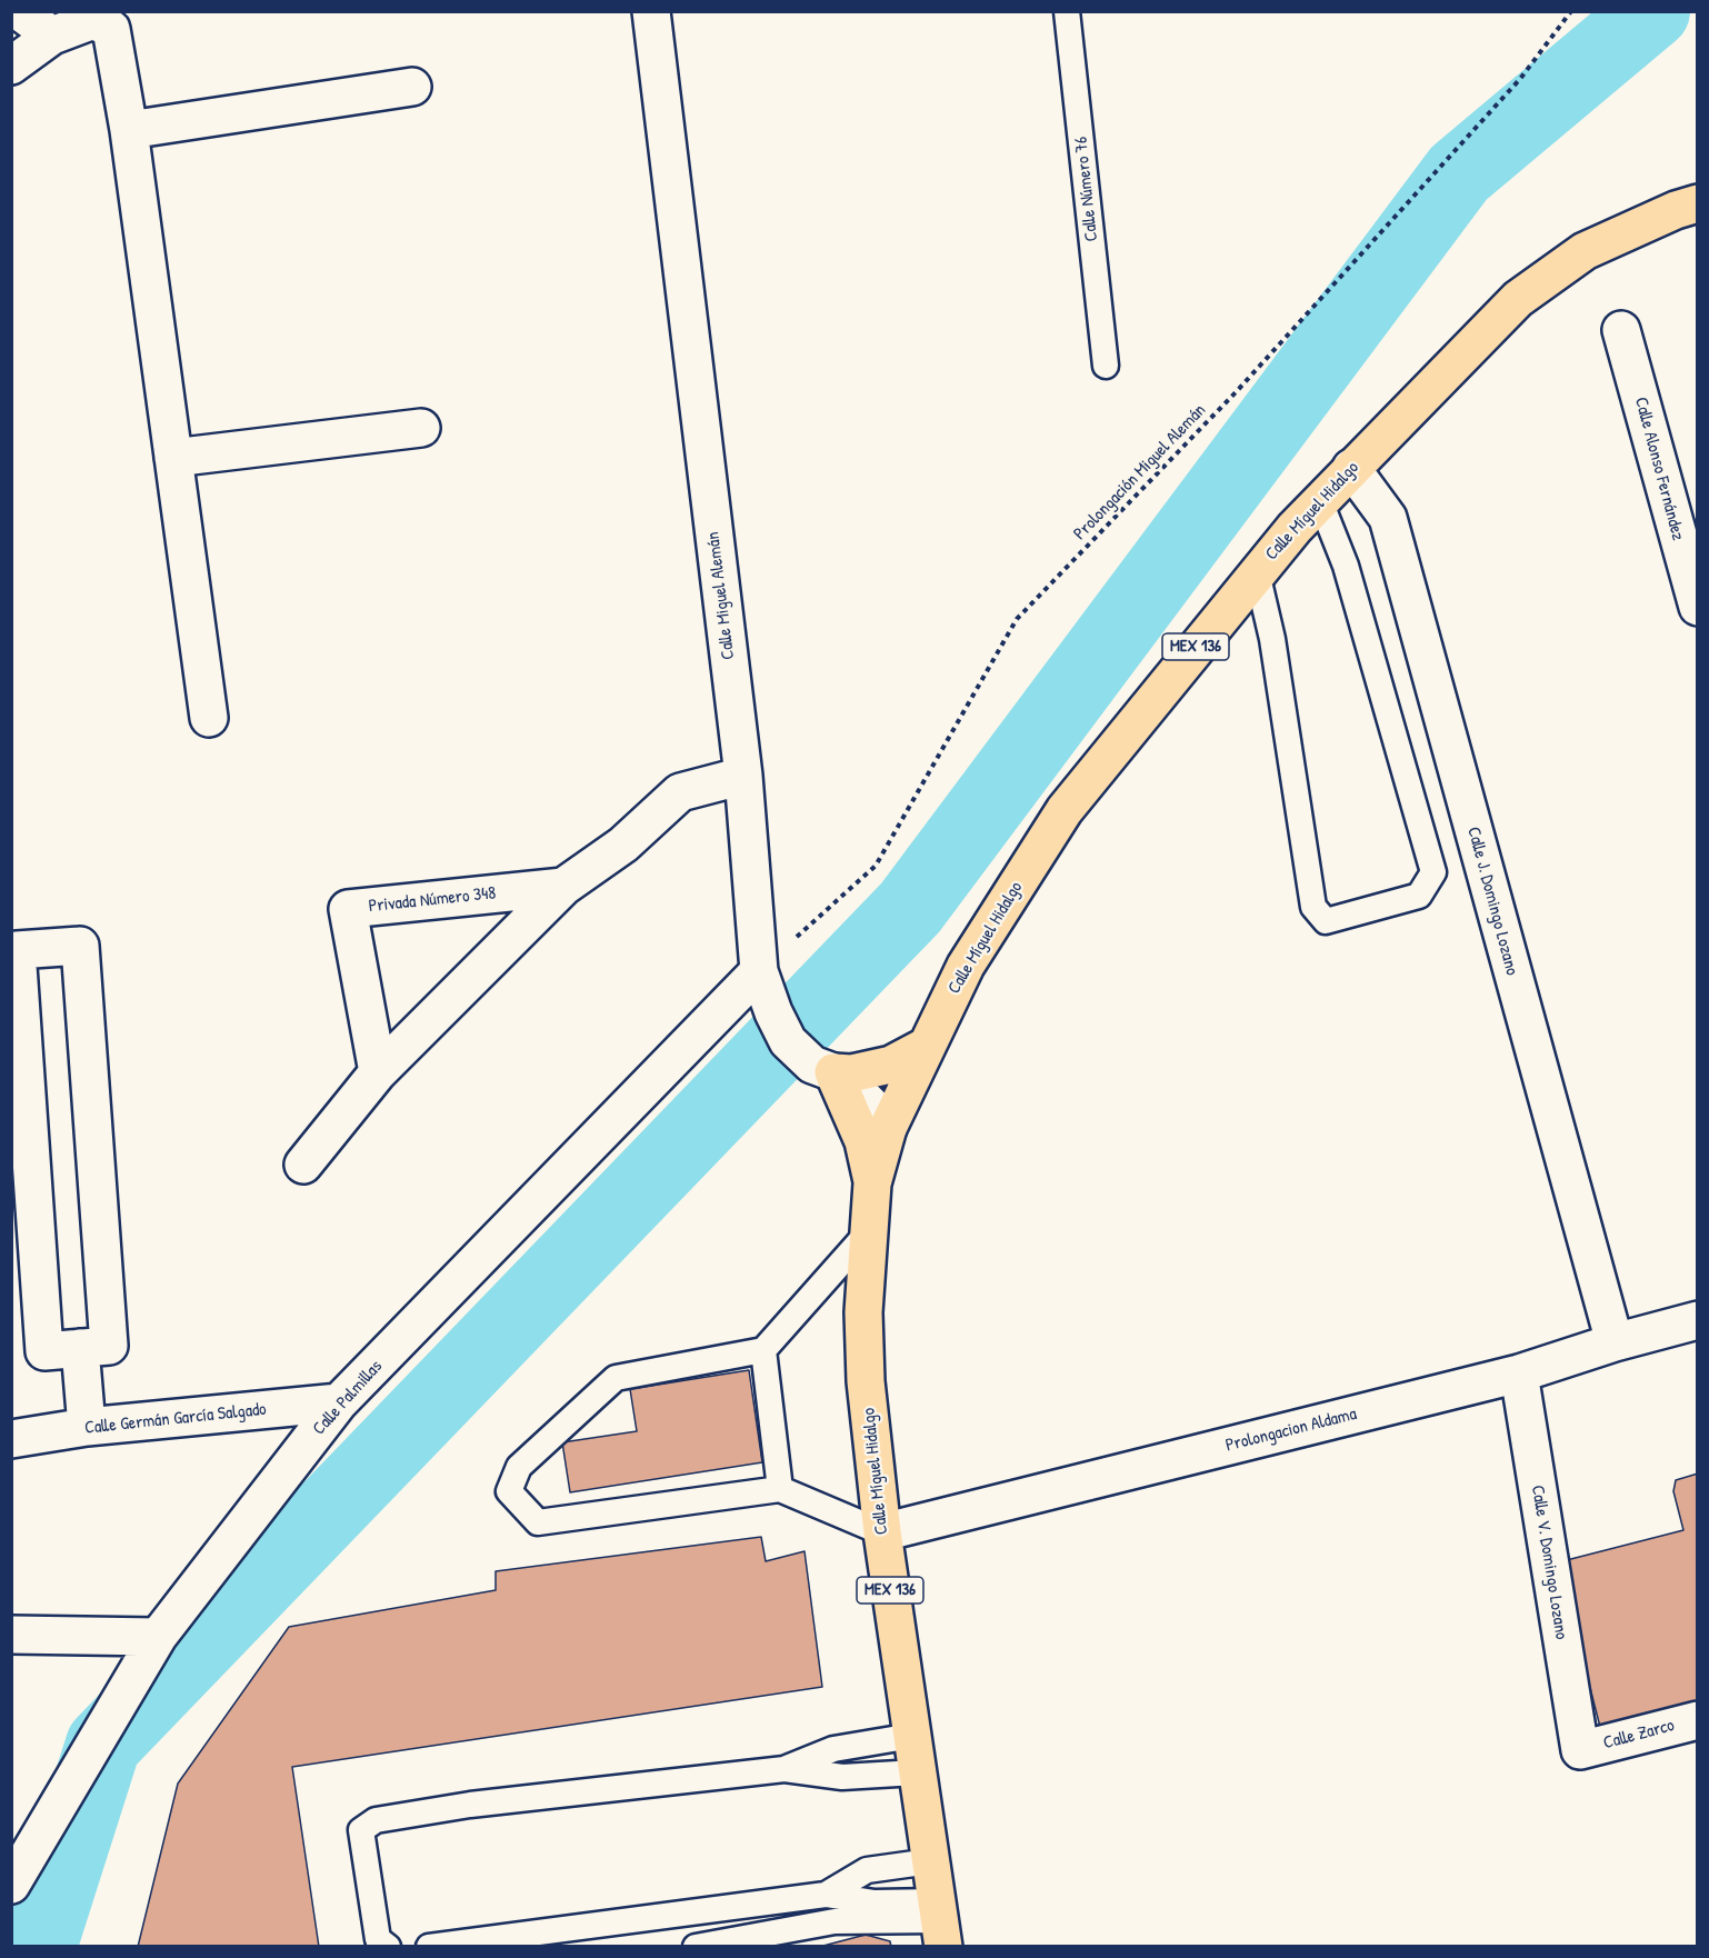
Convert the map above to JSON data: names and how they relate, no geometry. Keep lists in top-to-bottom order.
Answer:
{
  "streets": {
    "main road": ["Calle Míguel Hidalgo", "MEX 136"],
    "street": [
      "Calle Alonso Fernández",
      "Calle Miguel Alemán",
      "Privada Número 348",
      "Calle J. Domingo Lozano",
      "Calle Palmillas",
      "Calle Germán García Salgado",
      "Prolongacion Aldama",
      "Calle V. Domingo Lozano",
      "Calle Zarco"
    ],
    "lane": ["Calle Número 76"],
    "path": ["Prolongación Miguel Alemán"]
  },
  "crossings": [
    ["Prolongación Miguel Alemán", "Calle Miguel Alemán"],
    ["Prolongación Miguel Alemán", "Calle Palmillas"],
    ["Calle Míguel Hidalgo", "Calle Miguel Alemán"],
    ["Calle Míguel Hidalgo", "Calle J. Domingo Lozano"],
    ["Calle Míguel Hidalgo", "Prolongacion Aldama"],
    ["Calle Miguel Alemán", "Privada Número 348"],
    ["Calle Miguel Alemán", "Calle Palmillas"],
    ["Calle J. Domingo Lozano", "Prolongacion Aldama"],
    ["Calle Palmillas", "Calle Germán García Salgado"],
    ["Prolongacion Aldama", "Calle V. Domingo Lozano"],
    ["Calle V. Domingo Lozano", "Calle Zarco"]
  ]
}
